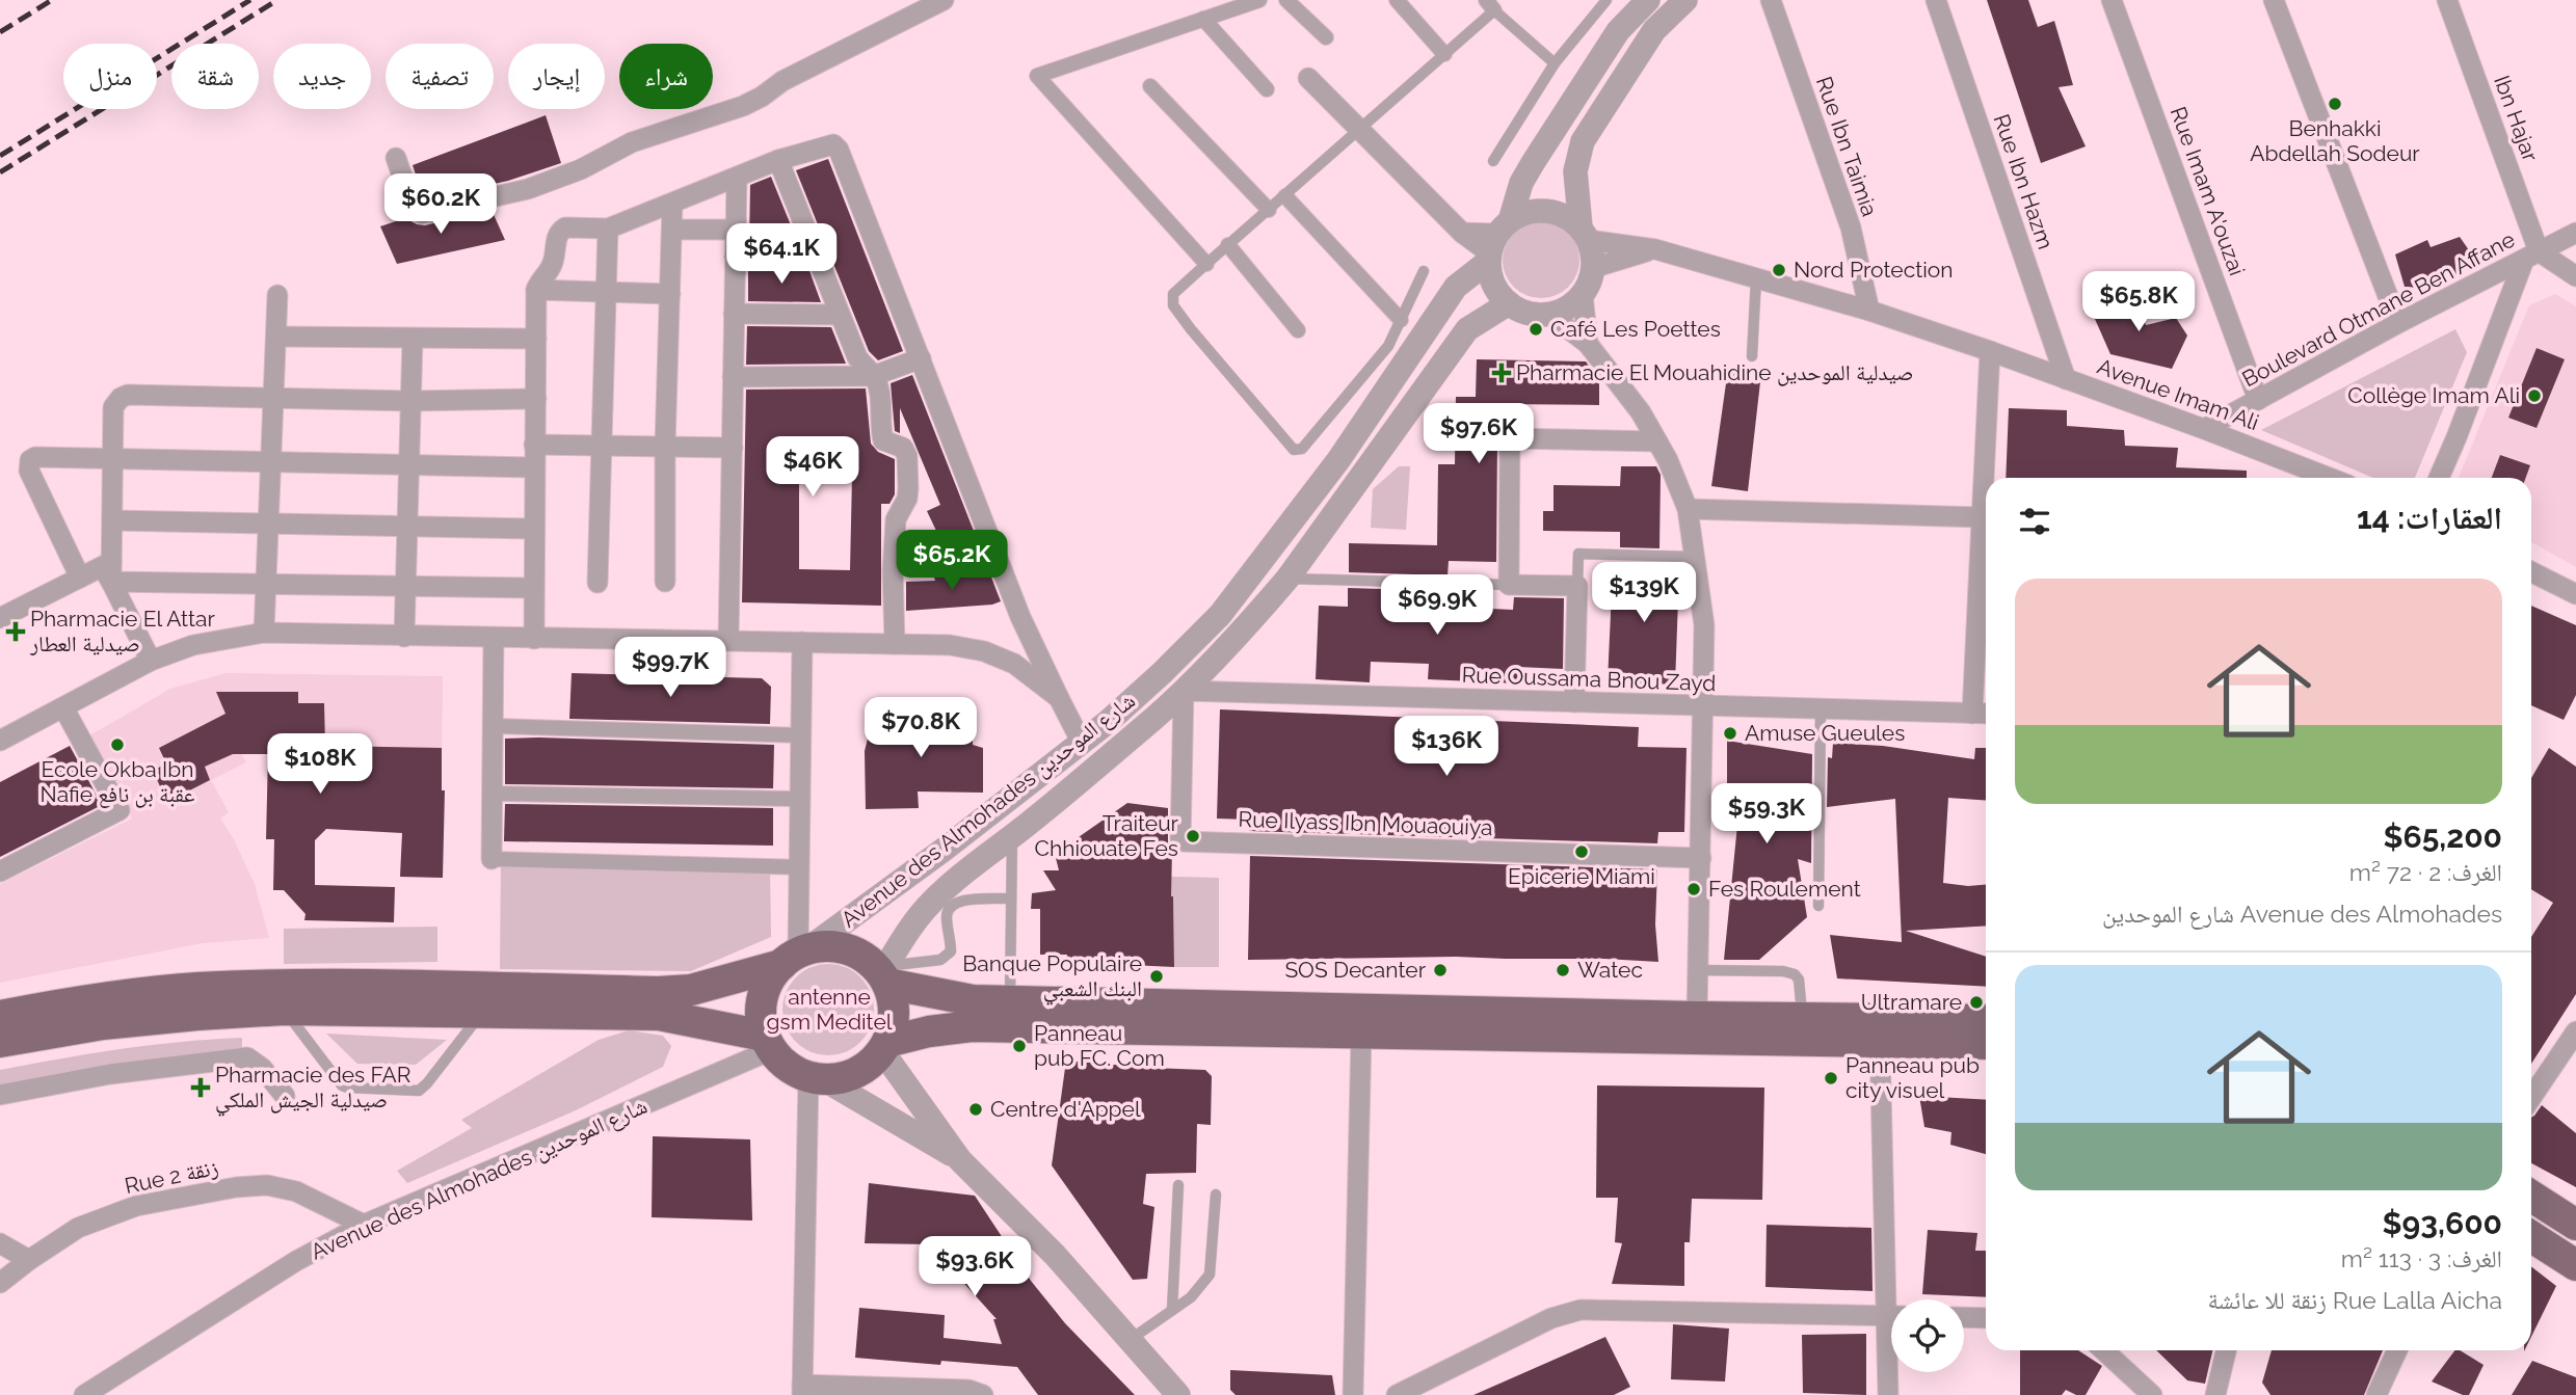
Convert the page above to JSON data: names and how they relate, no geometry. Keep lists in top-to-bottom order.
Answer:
{
  "streets": {
    "street": [
      "Ibn Hajar",
      "Rue Ibn Taimia",
      "Rue Ibn Hazm",
      "Rue Imam A'ouzai",
      "Boulevard Otmane Ben Affane",
      "Avenue Imam Ali",
      "Rue Oussama Bnou Zayd",
      "Avenue des Almohades شارع الموحدين",
      "Rue Ilyass Ibn Mouaouiya",
      "Rue 2 زنقة"
    ]
  },
  "crossings": [
    ["Ibn Hajar", "Boulevard Otmane Ben Affane"],
    ["Rue Ibn Taimia", "Avenue Imam Ali"],
    ["Rue Ibn Hazm", "Avenue Imam Ali"],
    ["Rue Imam A'ouzai", "Boulevard Otmane Ben Affane"],
    ["Boulevard Otmane Ben Affane", "Avenue Imam Ali"],
    ["Avenue Imam Ali", "Avenue des Almohades شارع الموحدين"],
    ["Rue Oussama Bnou Zayd", "Avenue des Almohades شارع الموحدين"],
    ["Rue Oussama Bnou Zayd", "Rue Ilyass Ibn Mouaouiya"],
    ["Avenue des Almohades شارع الموحدين", "Rue Ilyass Ibn Mouaouiya"],
    ["Avenue des Almohades شارع الموحدين", "Rue 2 زنقة"]
  ],
  "parks": ["antenne gsm Meditel"],
  "places": {
    "other": [
      "Benhakki Abdellah Sodeur",
      "Nord Protection",
      "Café Les Poettes",
      "Collège Imam Ali",
      "Amuse Gueules",
      "Ecole Okba Ibn Nafie عقبة بن نافع",
      "Traiteur Chhiouate Fes",
      "Epicerie Miami",
      "Fes Roulement",
      "SOS Decanter",
      "Watec",
      "Banque Populaire البنك الشعبي",
      "Ultramare",
      "Panneau pub FC. Com",
      "Panneau pub city visuel",
      "Centre d'Appel"
    ],
    "health": ["Pharmacie El Mouahidine صيدلية الموحدين", "Pharmacie El Attar صيدلية العطار", "Pharmacie des FAR صيدلية الجيش الملكي"]
  },
  "page": {
    "chip": [
      "شراء",
      "إيجار",
      "تصفية",
      "جديد",
      "شقة",
      "منزل"
    ],
    "price": [
      "$60.2K",
      "$64.1K",
      "$65.8K",
      "$97.6K",
      "$46K",
      "$65.2K",
      "$139K",
      "$69.9K",
      "$99.7K",
      "$70.8K",
      "$136K",
      "$108K",
      "$59.3K",
      "$93.6K"
    ],
    "heading": "العقارات: 14",
    "list": [
      {
        "name": "$65,200",
        "note": "الغرف: 2 · 72 m² · Avenue des Almohades شارع الموحدين"
      },
      {
        "name": "$93,600",
        "note": "الغرف: 3 · 113 m² · Rue Lalla Aicha زنقة للا عائشة"
      }
    ]
  }
}
